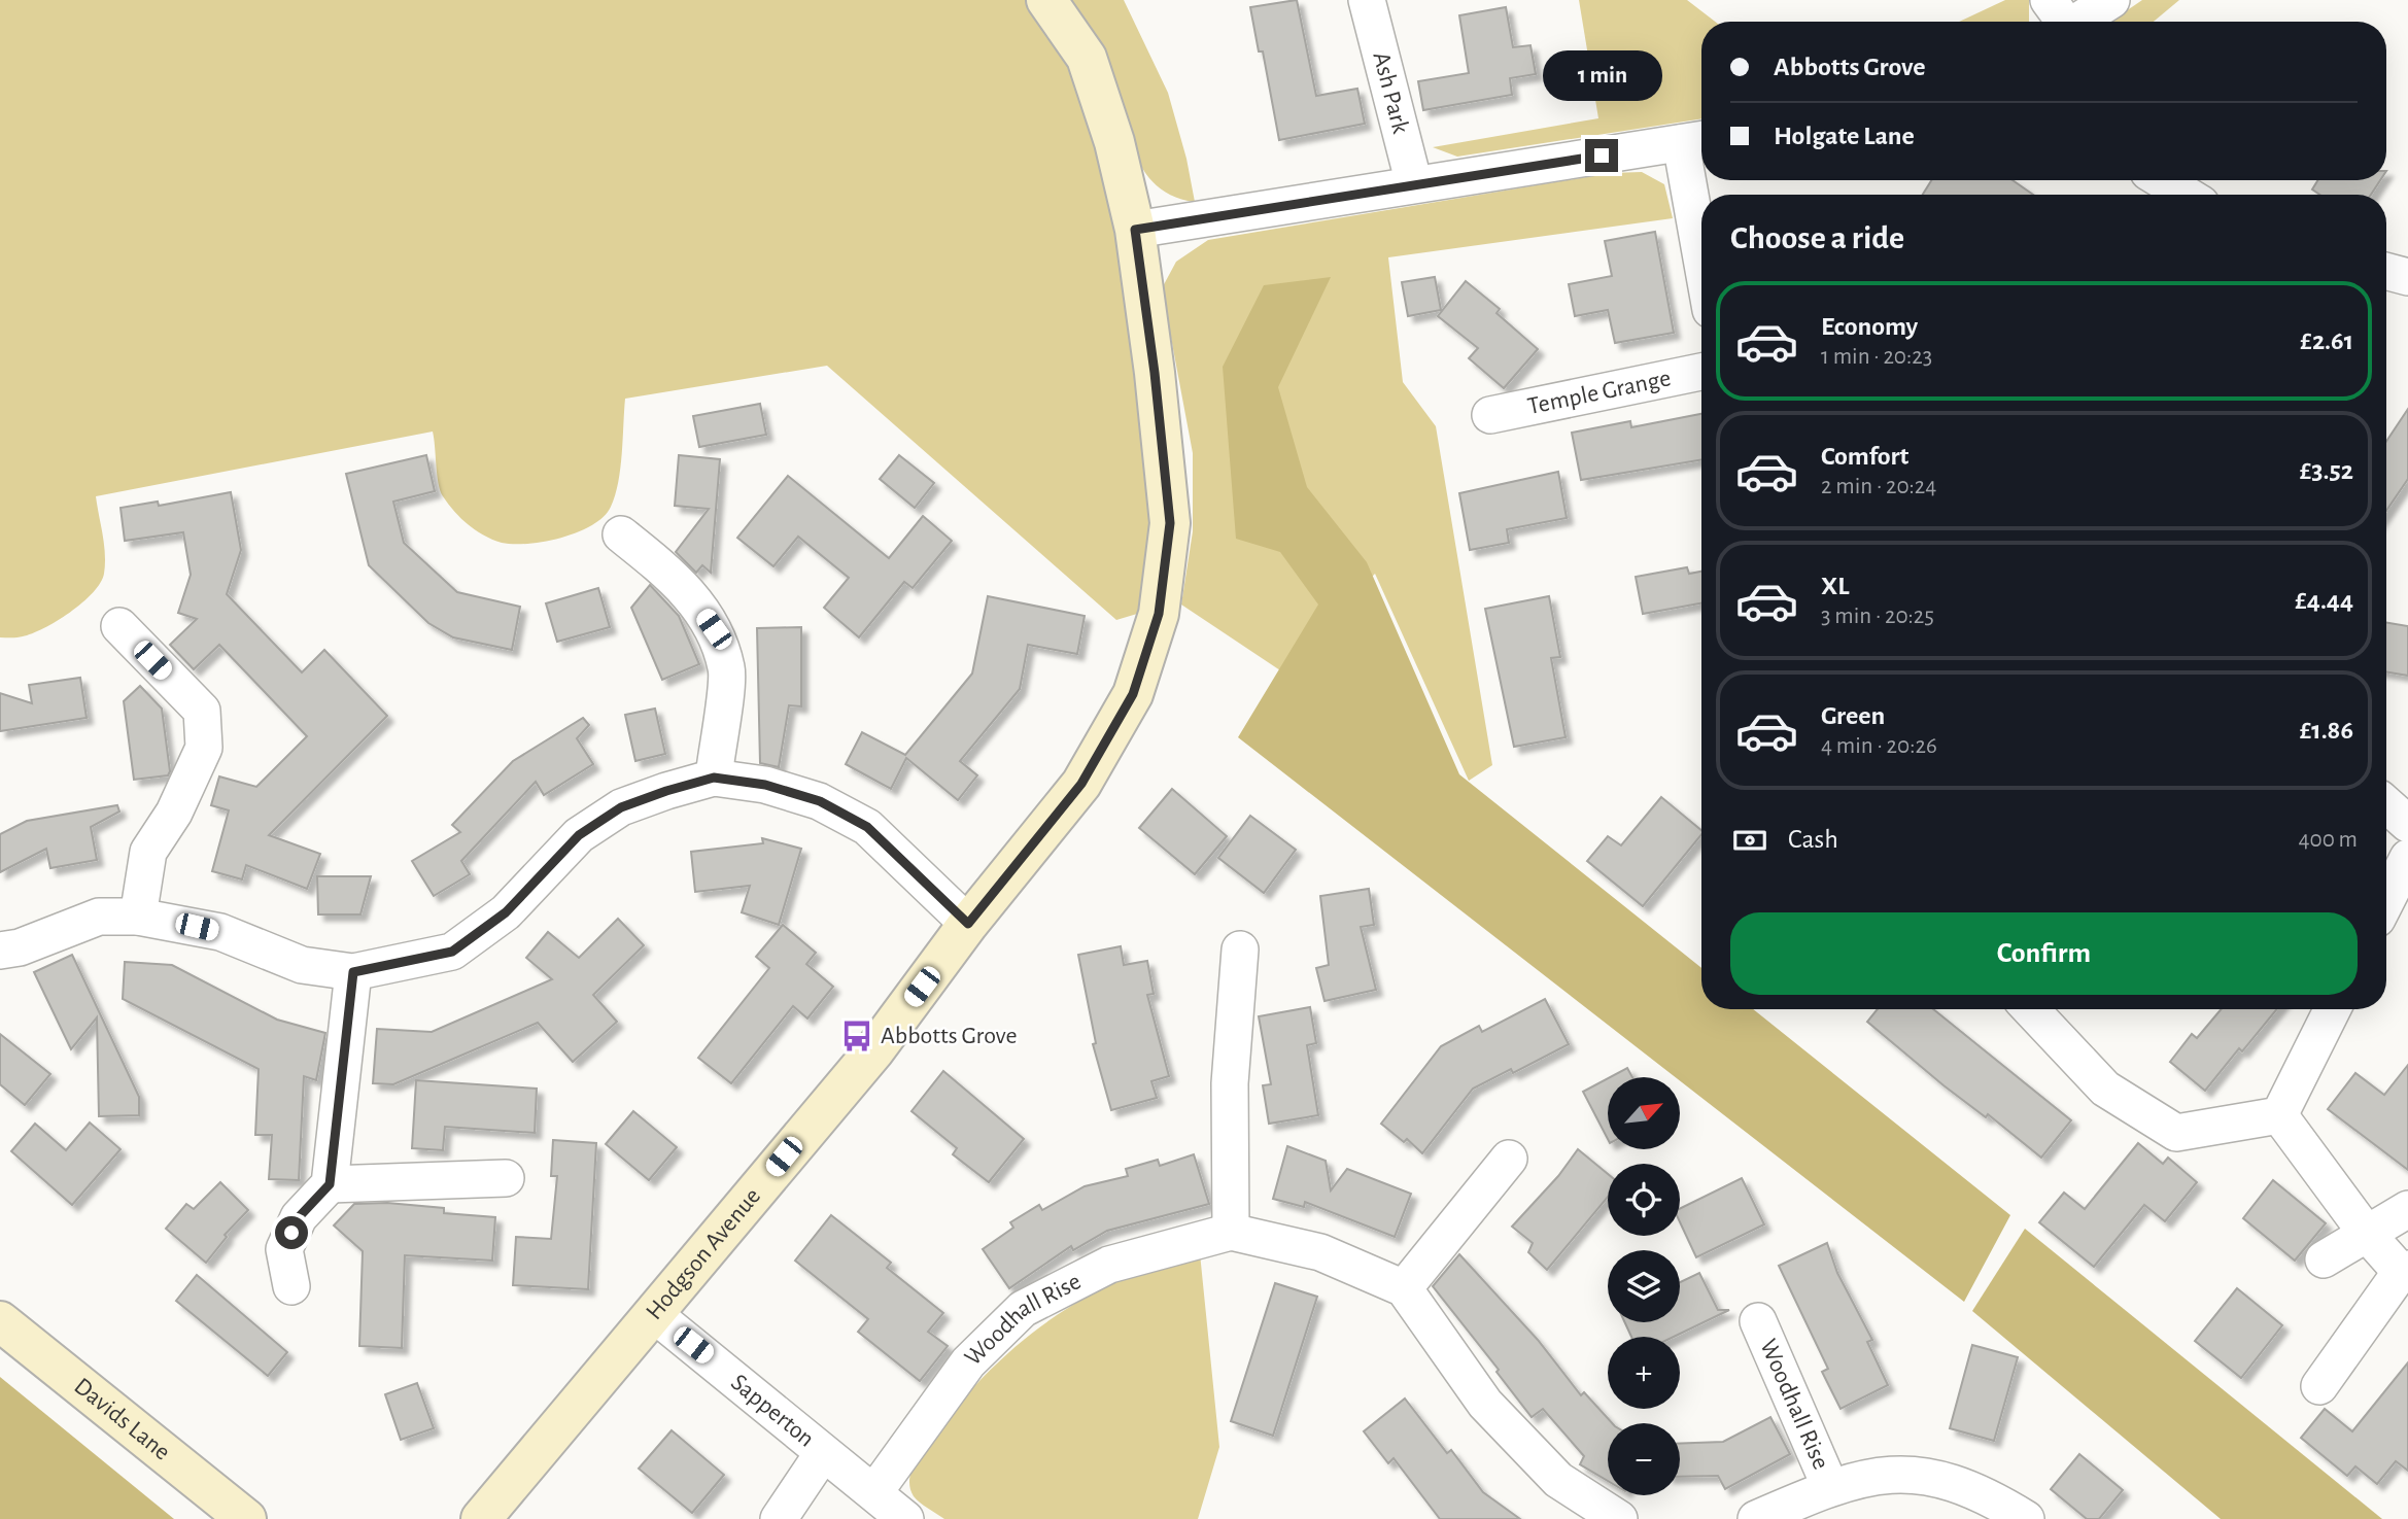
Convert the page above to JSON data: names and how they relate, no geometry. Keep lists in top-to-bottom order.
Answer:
{
  "streets": {
    "street": [
      "Ash Park",
      "Temple Grange",
      "Hodgson Avenue",
      "Woodhall Rise",
      "Sapperton",
      "Davids Lane"
    ]
  },
  "crossings": [
    ["Hodgson Avenue", "Sapperton"],
    ["Woodhall Rise", "Sapperton"]
  ],
  "places": {
    "bus stop": ["Abbotts Grove"]
  },
  "north": "top right",
  "page": {
    "banner": ["Abbotts Grove", "Holgate Lane"],
    "bubble": "1 min",
    "heading": "Choose a ride",
    "list": [
      {
        "name": "Economy",
        "note": "1 min · 20:23",
        "value": "£2.61"
      },
      {
        "name": "Comfort",
        "note": "2 min · 20:24",
        "value": "£3.52"
      },
      {
        "name": "XL",
        "note": "3 min · 20:25",
        "value": "£4.44"
      },
      {
        "name": "Green",
        "note": "4 min · 20:26",
        "value": "£1.86"
      }
    ],
    "pay": ["Cash", "400 m"],
    "buttons": "Confirm",
    "map_buttons": ["+", "−"]
  }
}
